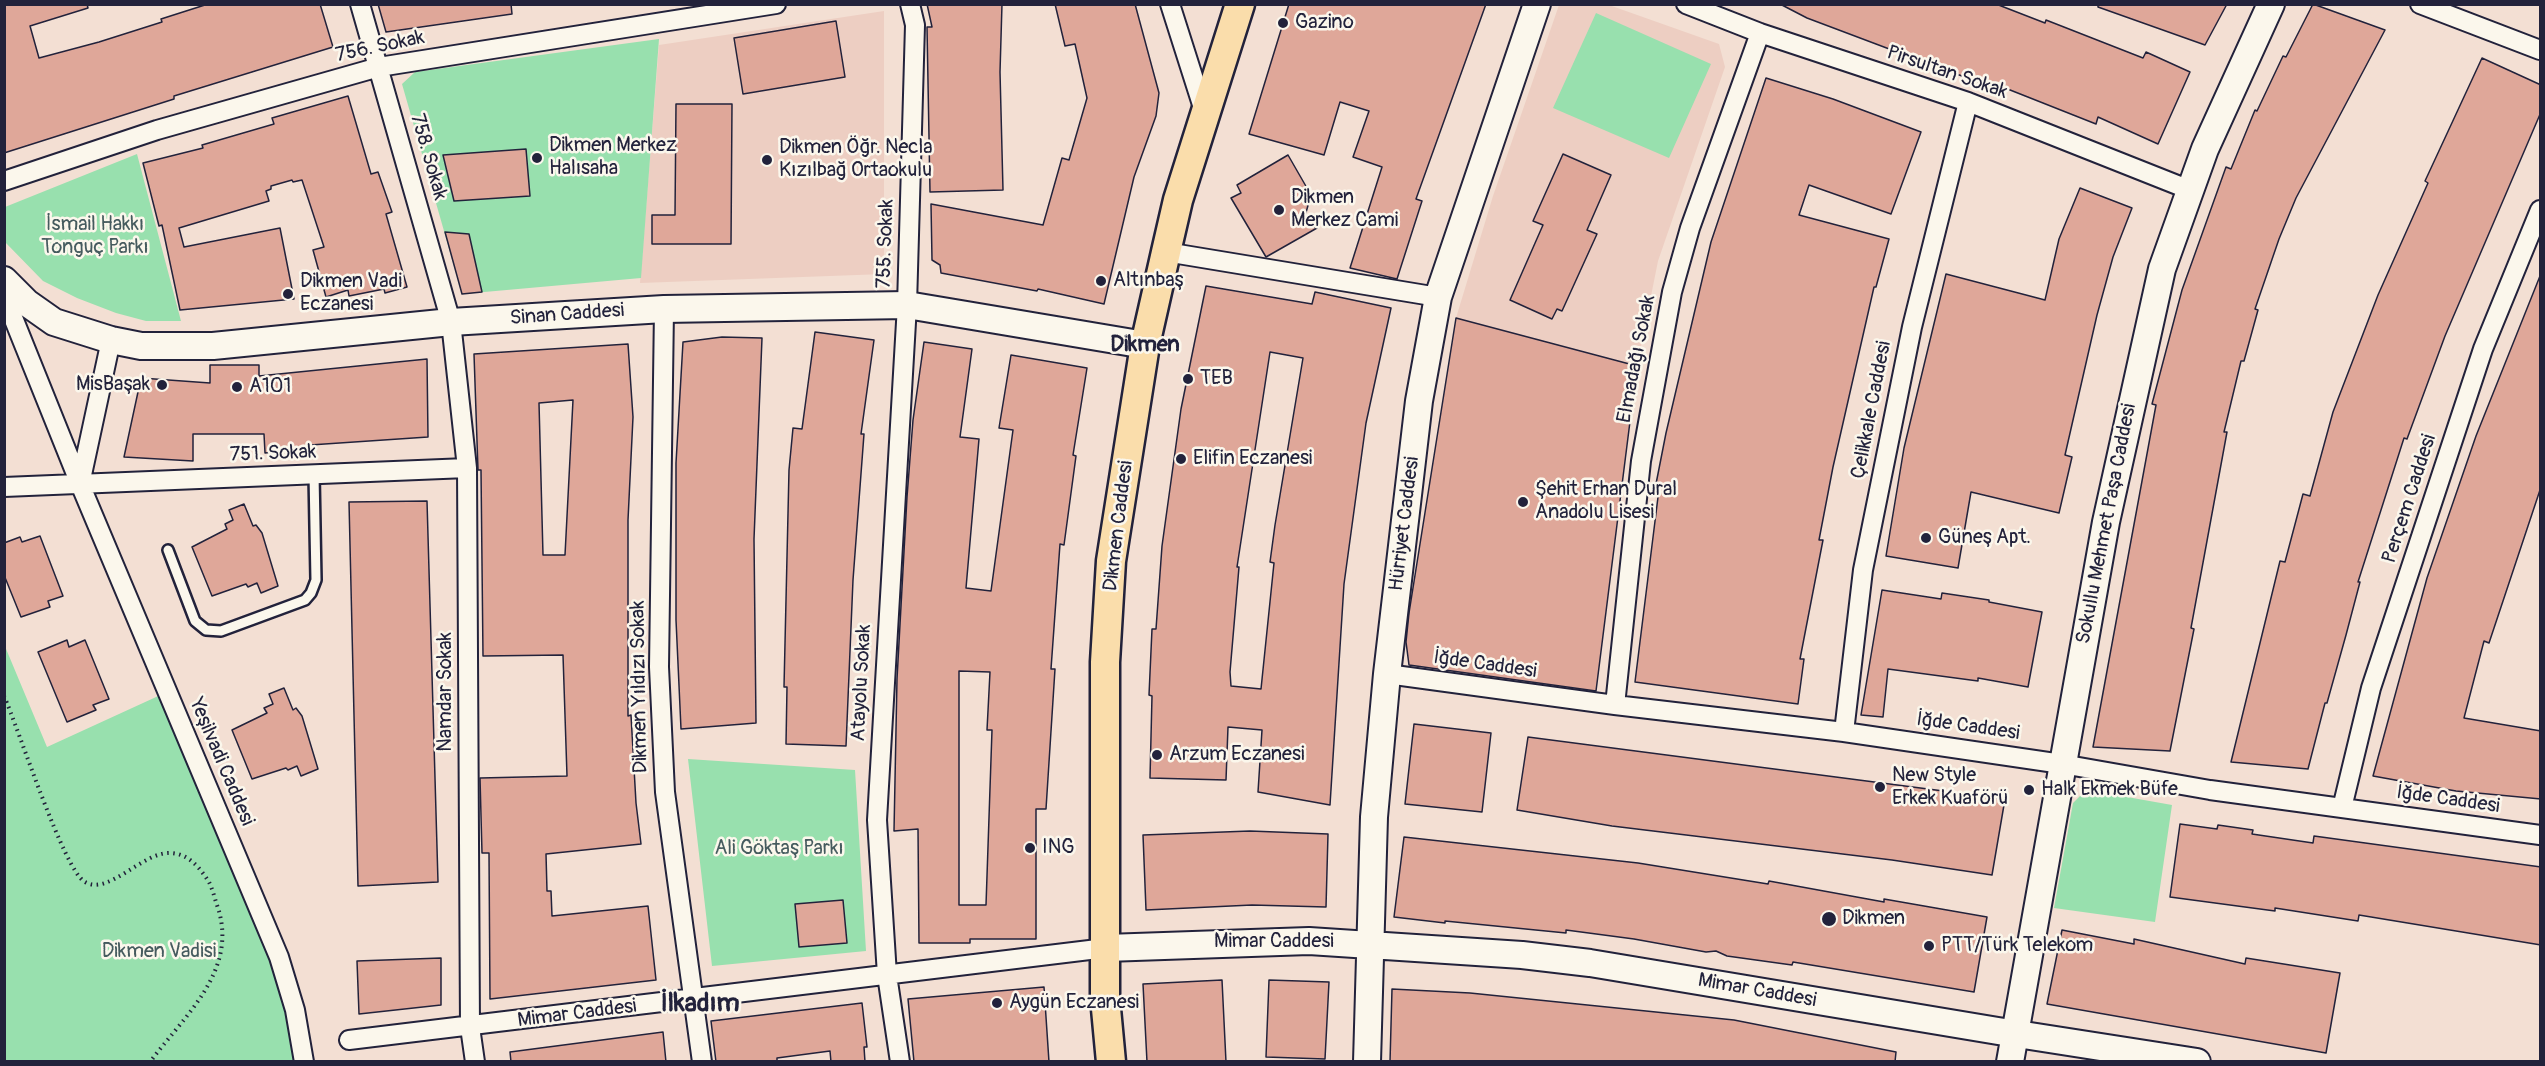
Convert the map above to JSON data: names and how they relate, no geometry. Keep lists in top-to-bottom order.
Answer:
{
  "streets": {
    "main road": [
      "Sinan Caddesi",
      "Hürriyet Caddesi",
      "Sokullu Mehmet Paşa Caddesi",
      "Dikmen Caddesi",
      "Mimar Caddesi"
    ],
    "street": [
      "756. Sokak",
      "Pirsultan Sokak",
      "758. Sokak",
      "755. Sokak",
      "Elmadağı Sokak",
      "Çelikkale Caddesi",
      "751. Sokak",
      "Perçem Caddesi",
      "İğde Caddesi",
      "Atayolu Sokak",
      "Dikmen Yıldızı Sokak",
      "Namdar Sokak",
      "Yeşilvadi Caddesi"
    ]
  },
  "crossings": [
    ["756. Sokak", "758. Sokak"],
    ["Pirsultan Sokak", "Elmadağı Sokak"],
    ["Pirsultan Sokak", "Çelikkale Caddesi"],
    ["Pirsultan Sokak", "Sokullu Mehmet Paşa Caddesi"],
    ["758. Sokak", "Sinan Caddesi"],
    ["758. Sokak", "Namdar Sokak"],
    ["755. Sokak", "Sinan Caddesi"],
    ["755. Sokak", "Atayolu Sokak"],
    ["Sinan Caddesi", "Dikmen Caddesi"],
    ["Sinan Caddesi", "Atayolu Sokak"],
    ["Sinan Caddesi", "Dikmen Yıldızı Sokak"],
    ["Sinan Caddesi", "Namdar Sokak"],
    ["Elmadağı Sokak", "İğde Caddesi"],
    ["Çelikkale Caddesi", "İğde Caddesi"],
    ["751. Sokak", "Namdar Sokak"],
    ["751. Sokak", "Yeşilvadi Caddesi"],
    ["Perçem Caddesi", "İğde Caddesi"],
    ["Hürriyet Caddesi", "İğde Caddesi"],
    ["Hürriyet Caddesi", "Mimar Caddesi"],
    ["Sokullu Mehmet Paşa Caddesi", "İğde Caddesi"],
    ["Sokullu Mehmet Paşa Caddesi", "Mimar Caddesi"],
    ["Dikmen Caddesi", "Mimar Caddesi"],
    ["Atayolu Sokak", "Mimar Caddesi"],
    ["Dikmen Yıldızı Sokak", "Mimar Caddesi"],
    ["Namdar Sokak", "Mimar Caddesi"]
  ],
  "districts": ["Dikmen", "İlkadım"],
  "parks": ["İsmail Hakkı Tonguç Parkı", "Ali Göktaş Parkı", "Dikmen Vadisi"],
  "places": [
    "Gazino",
    "Dikmen Merkez Halısaha",
    "Dikmen Öğr. Necla Kızılbağ Ortaokulu",
    "Dikmen Merkez Cami",
    "Altınbaş",
    "Dikmen Vadi Eczanesi",
    "TEB",
    "MisBaşak",
    "A101",
    "Elifin Eczanesi",
    "Şehit Erhan Dural Anadolu Lisesi",
    "Güneş Apt.",
    "Arzum Eczanesi",
    "New Style Erkek Kuaförü",
    "Halk Ekmek Büfe",
    "ING",
    "Dikmen",
    "PTT/Türk Telekom",
    "Aygün Eczanesi"
  ]
}
